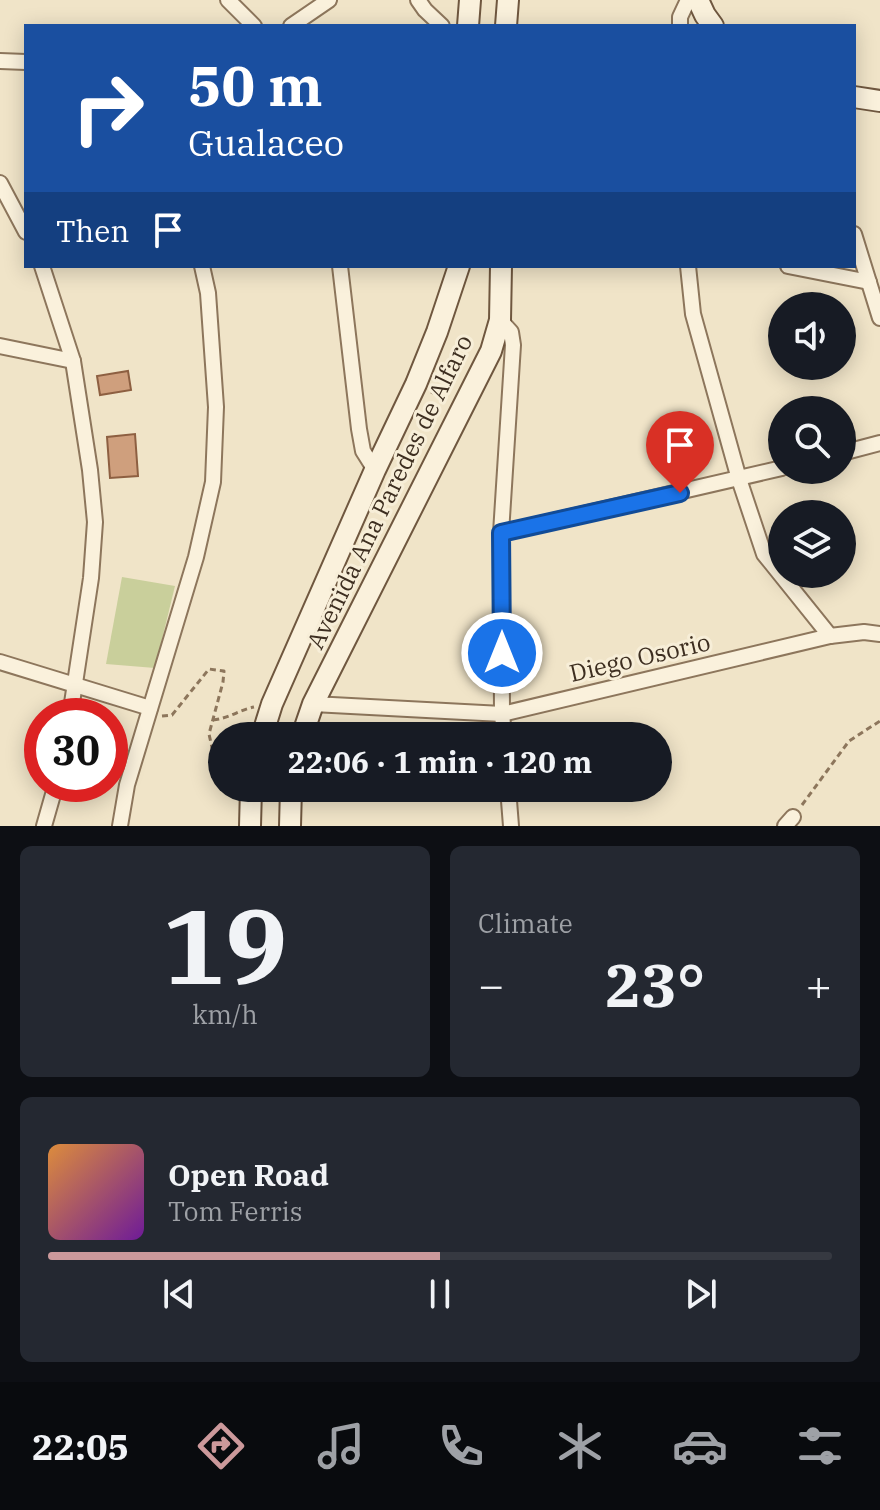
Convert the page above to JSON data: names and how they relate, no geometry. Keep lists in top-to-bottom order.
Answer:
{
  "streets": {
    "main road": ["Avenida Ana Paredes de Alfaro"],
    "street": ["Diego Osorio"]
  },
  "crossings": [
    ["Avenida Ana Paredes de Alfaro", "Diego Osorio"]
  ],
  "page": {
    "turn": ["50 m", "Gualaceo"],
    "then": "Then",
    "limit": "30",
    "trip": "22:06 · 1 min · 120 m",
    "tile": [
      ["19", "km/h"],
      "Climate"
    ],
    "heat": ["−", "23°", "+"],
    "song": ["Open Road", "Tom Ferris"],
    "tabs": "22:05"
  }
}
